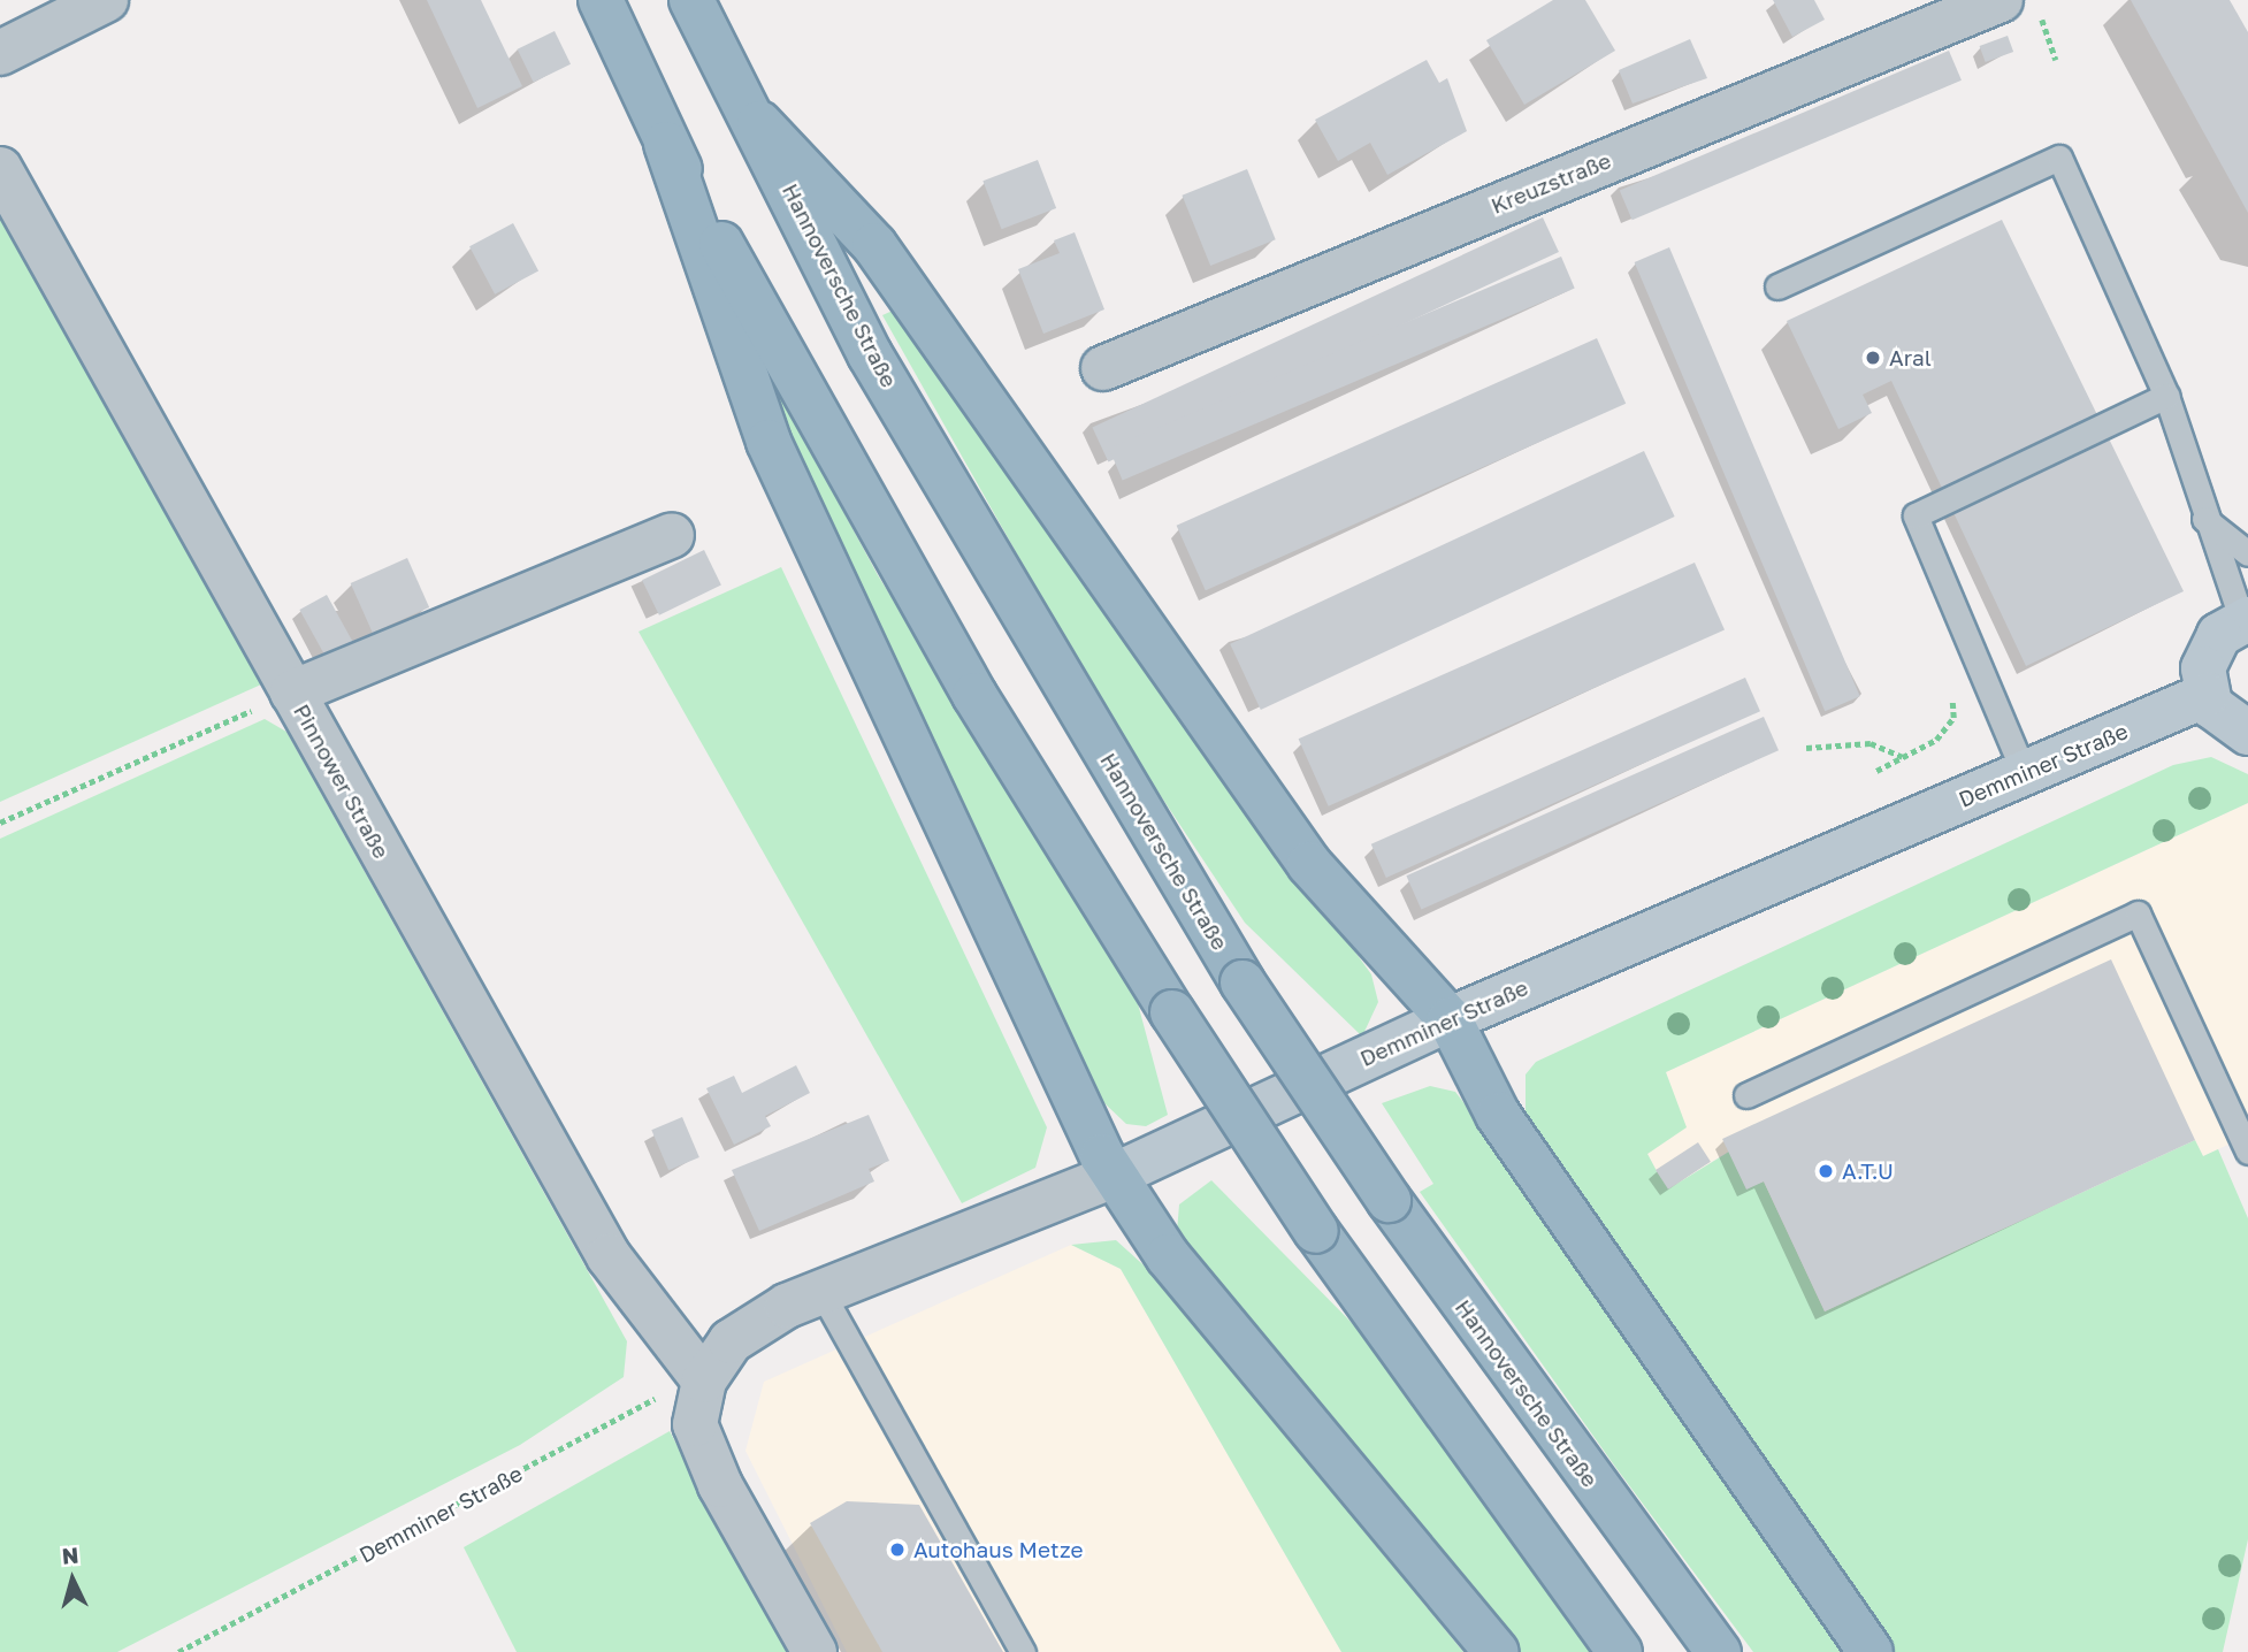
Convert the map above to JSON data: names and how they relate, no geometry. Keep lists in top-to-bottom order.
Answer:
{
  "streets": {
    "highway": ["Hannoversche Straße"],
    "main road": ["Demminer Straße"],
    "street": ["Kreuzstraße", "Pinnower Straße"]
  },
  "crossings": [
    ["Demminer Straße", "Pinnower Straße"]
  ],
  "places": ["Aral", "A.T.U", "Autohaus Metze"],
  "north": "top"
}
